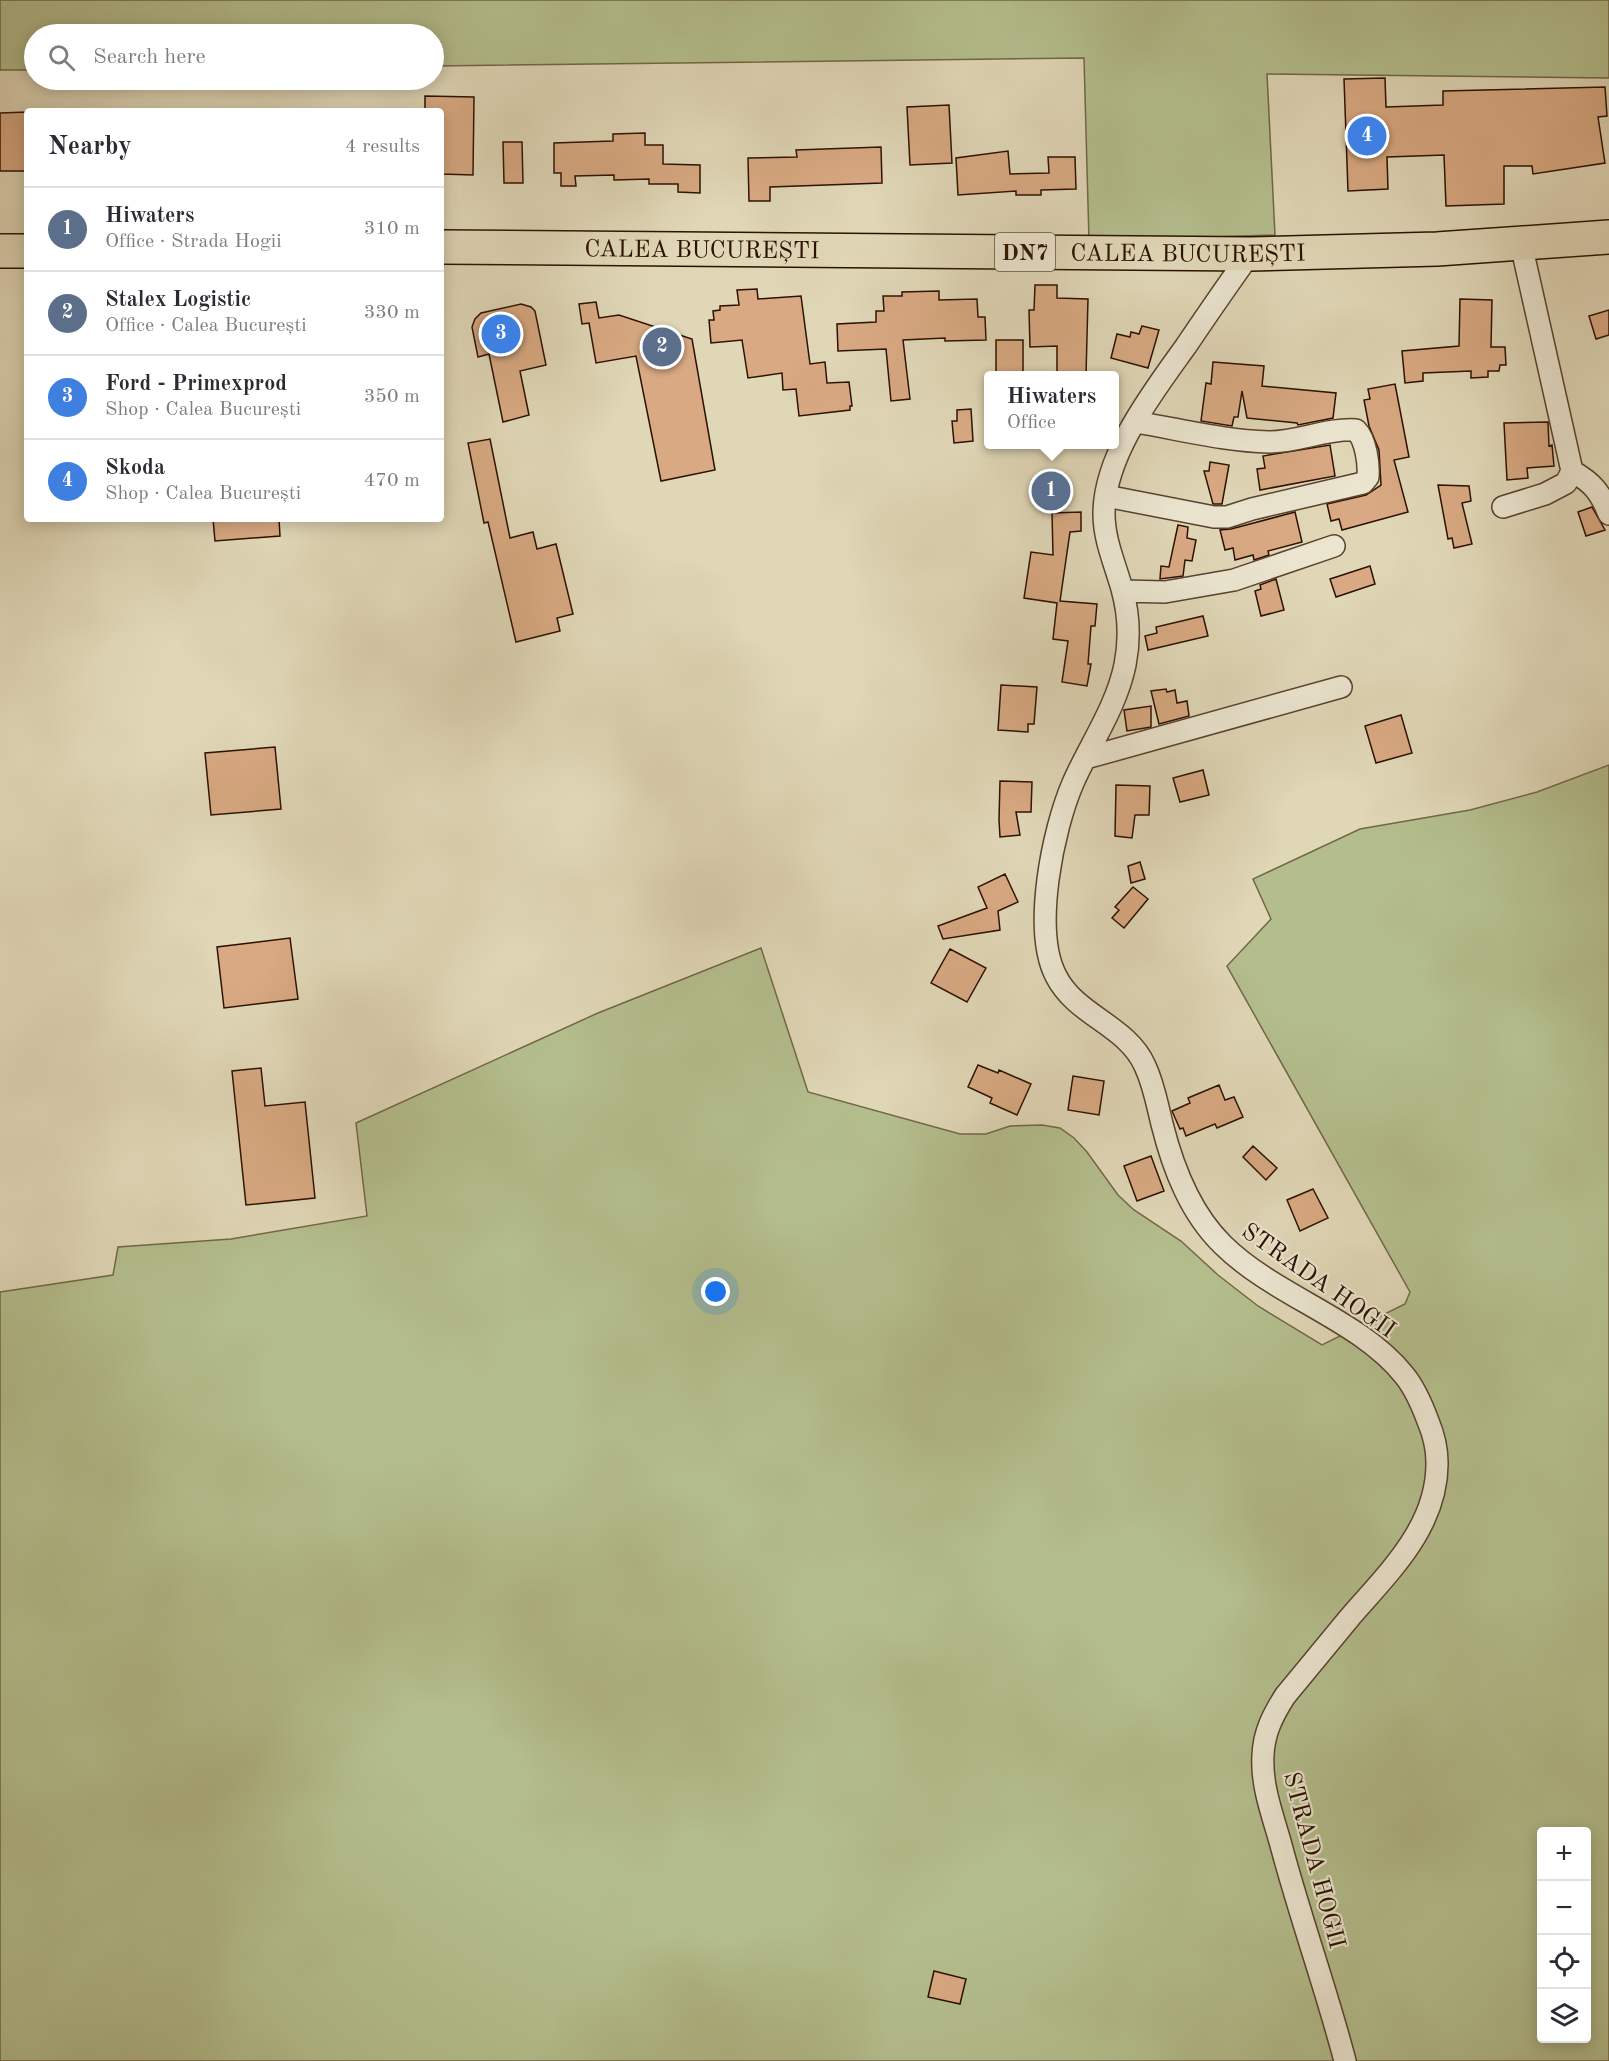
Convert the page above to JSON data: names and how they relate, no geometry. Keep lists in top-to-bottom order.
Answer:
{
  "streets": {
    "highway": ["CALEA BUCUREȘTI", "DN7"],
    "street": ["STRADA HOGII"]
  },
  "crossings": [
    ["CALEA BUCUREȘTI", "STRADA HOGII"]
  ],
  "page": {
    "search": "Search here",
    "heading": ["Nearby", "4 results"],
    "pins": [
      "4",
      "3",
      "2",
      "1"
    ],
    "list": [
      {
        "mark": "1",
        "name": "Hiwaters",
        "note": "Office · Strada Hogii",
        "value": "310 m"
      },
      {
        "mark": "2",
        "name": "Stalex Logistic",
        "note": "Office · Calea București",
        "value": "330 m"
      },
      {
        "mark": "3",
        "name": "Ford - Primexprod",
        "note": "Shop · Calea București",
        "value": "350 m"
      },
      {
        "mark": "4",
        "name": "Skoda",
        "note": "Shop · Calea București",
        "value": "470 m"
      }
    ],
    "popup": ["Hiwaters", "Office"],
    "map_buttons": ["+", "−"]
  }
}
